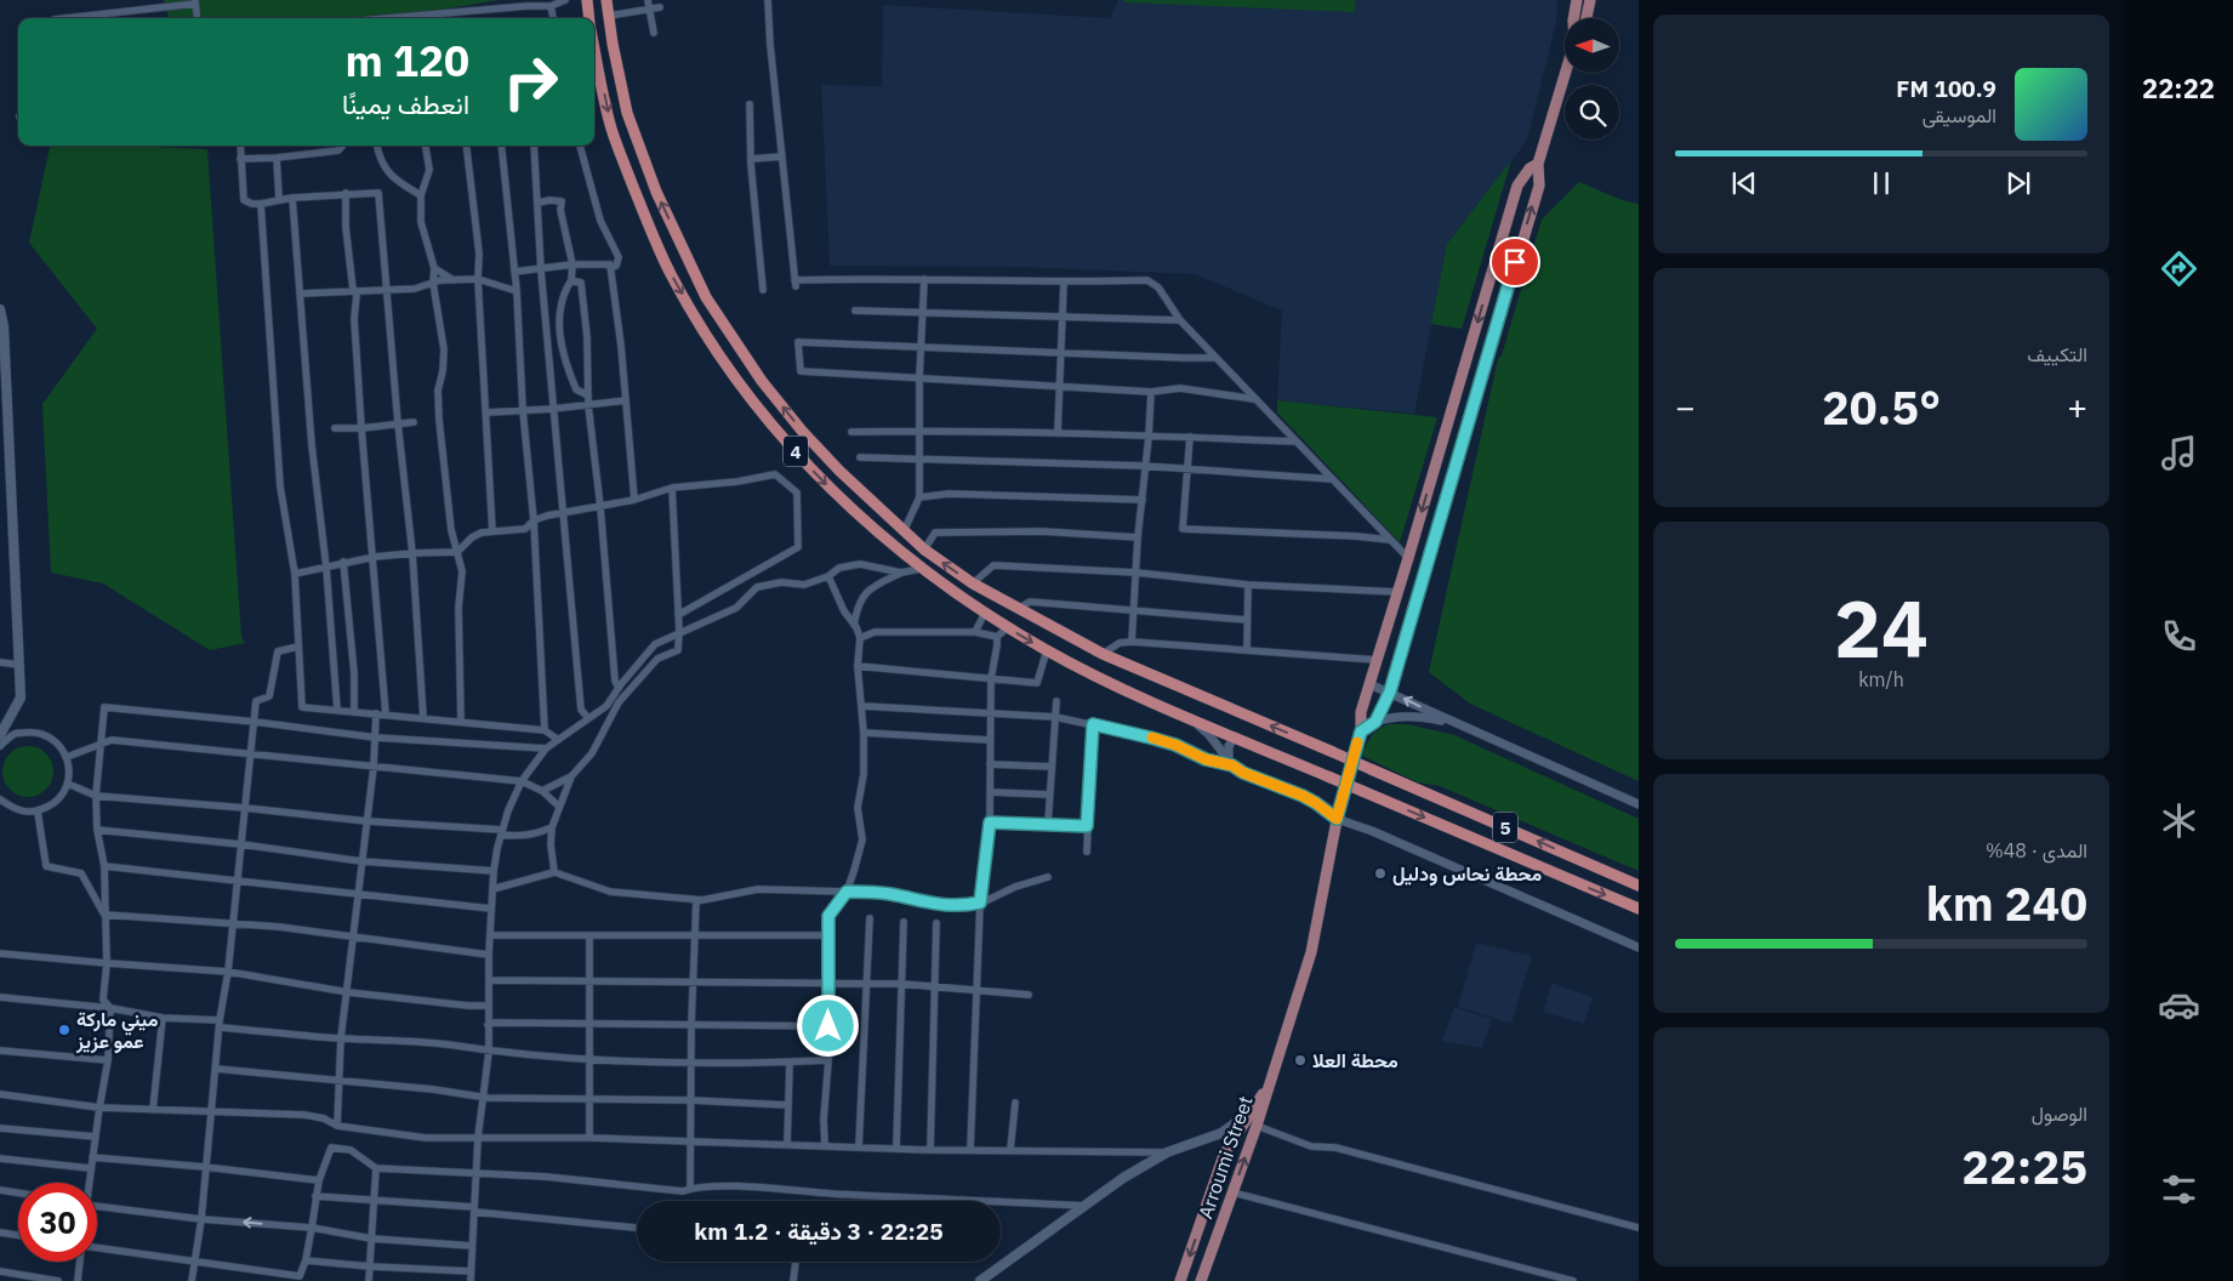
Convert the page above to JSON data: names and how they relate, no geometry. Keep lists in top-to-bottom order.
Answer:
{
  "streets": {
    "highway": ["4", "5"],
    "main road": ["Arroumi Street"]
  },
  "crossings": [
    ["4", "5"]
  ],
  "places": ["محطة نحاس ودليل", "ميني ماركة عمو عزيز", "محطة العلا"],
  "north": "left",
  "page": {
    "tabs": "22:22",
    "turn": ["120 m", "انعطف يمينًا"],
    "song": ["100.9 FM", "الموسيقى"],
    "tile": [
      "التكييف",
      ["24", "km/h"],
      ["المدى · 48%", "240 km"],
      ["الوصول", "22:25"]
    ],
    "heat": ["−", "20.5°", "+"],
    "limit": "30",
    "trip": "22:25 · 3 دقيقة · 1.2 km"
  }
}
